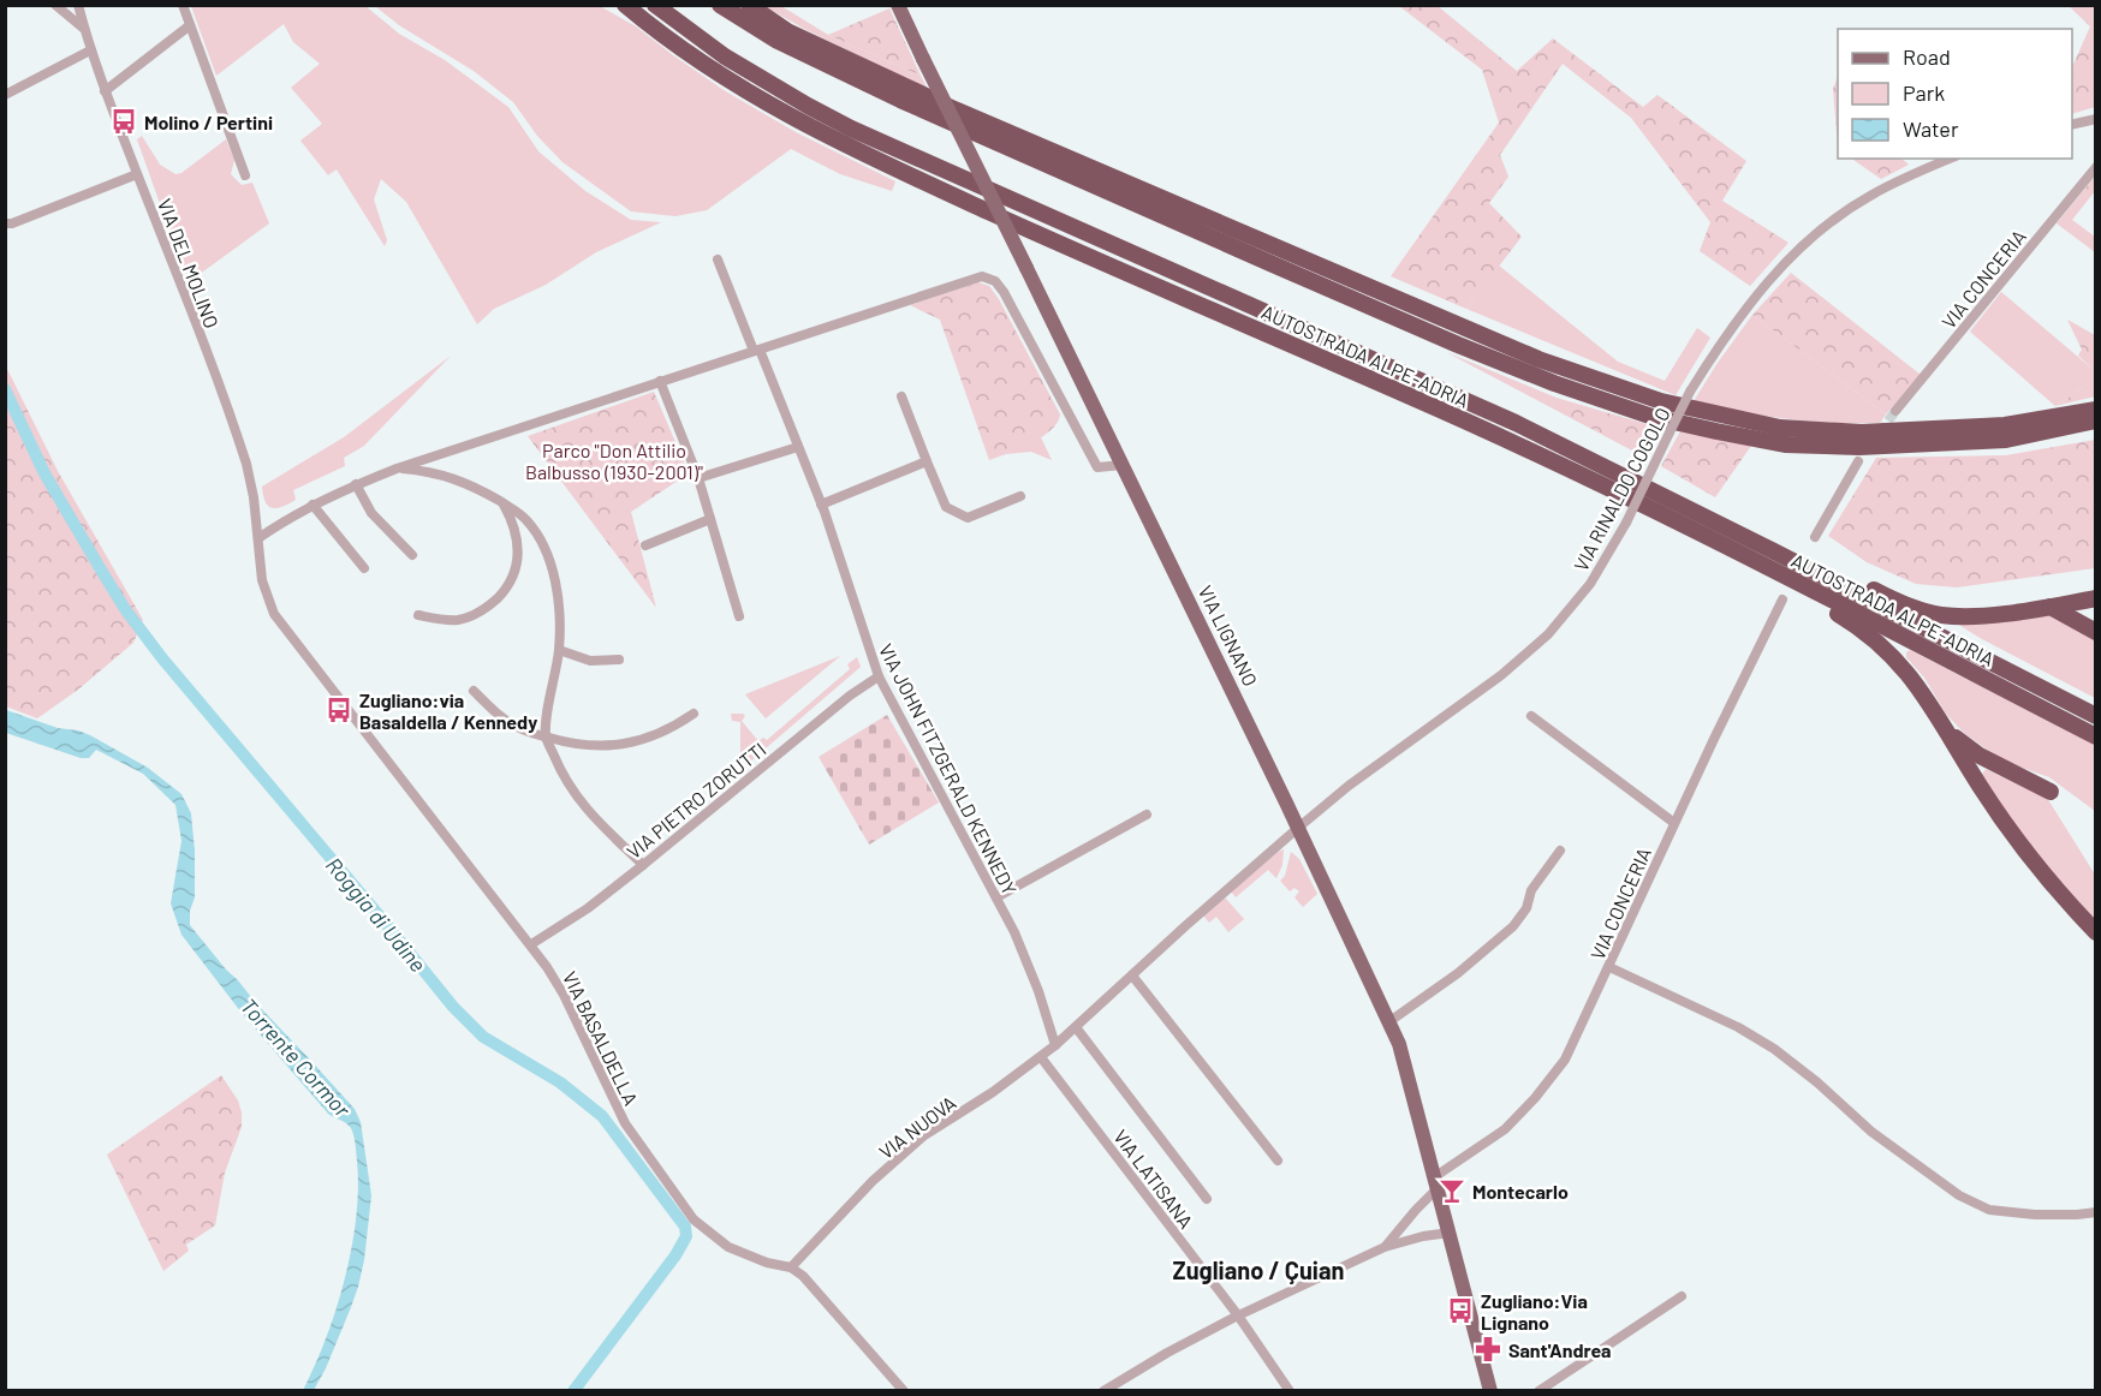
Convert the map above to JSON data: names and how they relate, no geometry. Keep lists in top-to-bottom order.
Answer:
{
  "streets": {
    "highway": ["AUTOSTRADA ALPE-ADRIA"],
    "main road": ["VIA LIGNANO"],
    "street": [
      "VIA DEL MOLINO",
      "VIA CONCERIA",
      "VIA RINALDO COGOLO",
      "VIA JOHN FITZGERALD KENNEDY",
      "VIA PIETRO ZORUTTI",
      "VIA BASALDELLA",
      "VIA NUOVA",
      "VIA LATISANA"
    ]
  },
  "crossings": [
    ["VIA DEL MOLINO", "VIA BASALDELLA"],
    ["VIA CONCERIA", "VIA LIGNANO"],
    ["VIA RINALDO COGOLO", "VIA LIGNANO"],
    ["VIA RINALDO COGOLO", "VIA NUOVA"],
    ["VIA LIGNANO", "VIA NUOVA"],
    ["VIA JOHN FITZGERALD KENNEDY", "VIA PIETRO ZORUTTI"],
    ["VIA JOHN FITZGERALD KENNEDY", "VIA NUOVA"],
    ["VIA PIETRO ZORUTTI", "VIA BASALDELLA"],
    ["VIA BASALDELLA", "VIA NUOVA"],
    ["VIA NUOVA", "VIA LATISANA"]
  ],
  "districts": ["Zugliano / Çuian"],
  "water": ["Roggia di Udine", "Torrente Cormor"],
  "parks": ["Parco \"Don Attilio Balbusso (1930-2001)\""],
  "places": {
    "bus stop": ["Molino / Pertini", "Zugliano:via Basaldella / Kennedy", "Zugliano:Via Lignano"],
    "bar": ["Montecarlo"],
    "pharmacy": ["Sant'Andrea"]
  },
  "legend": ["Road", "Park", "Water"]
}
